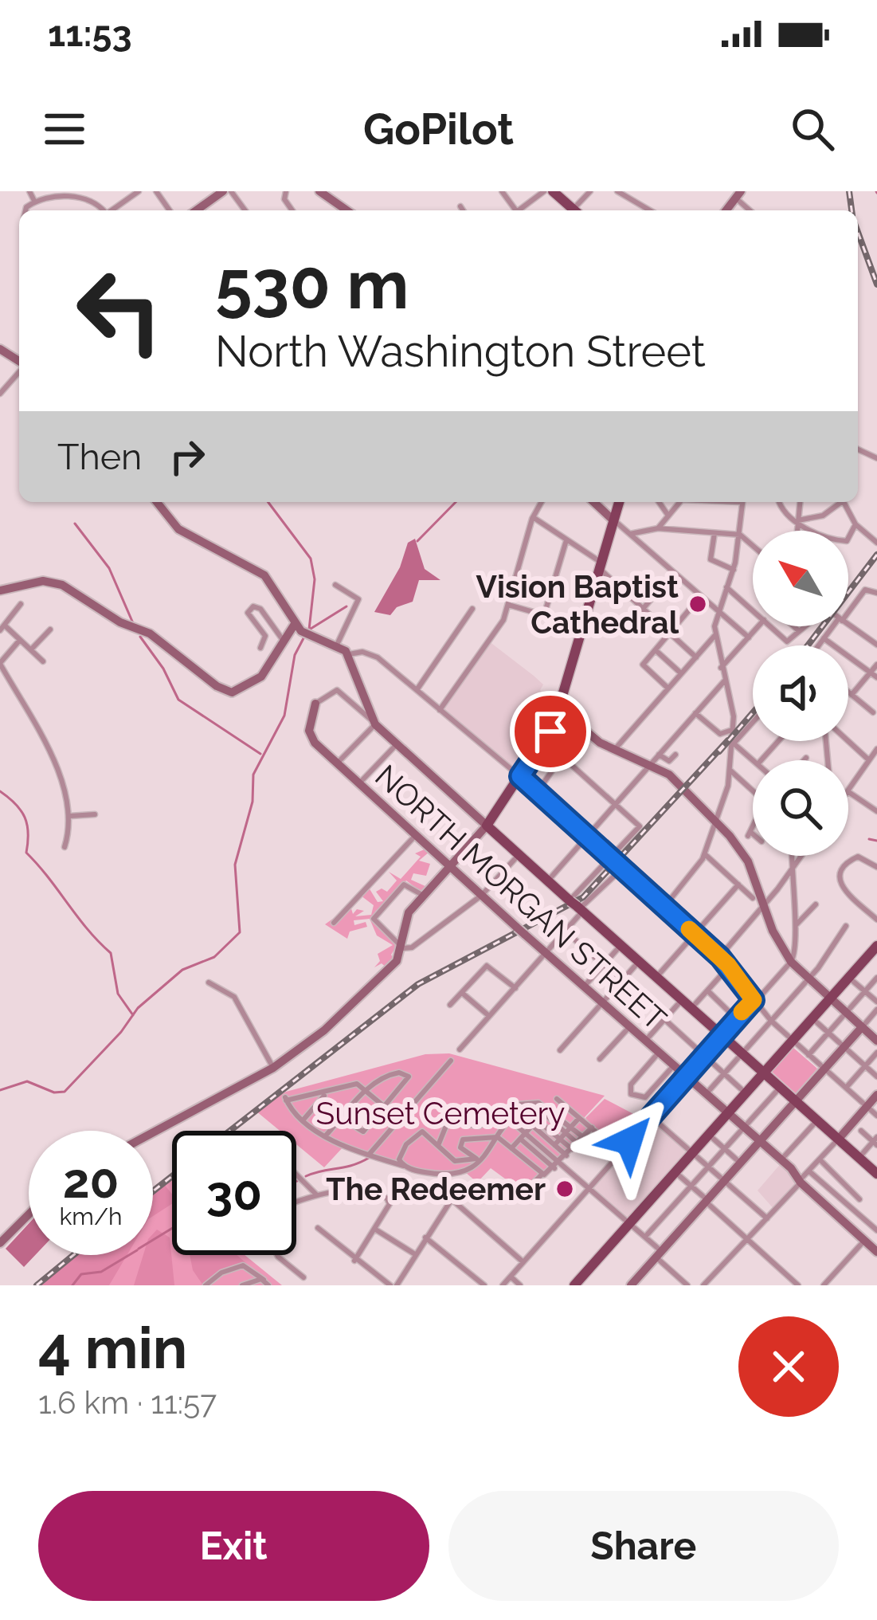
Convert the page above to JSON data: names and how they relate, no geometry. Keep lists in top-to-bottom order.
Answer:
{
  "streets": {
    "street": ["NORTH MORGAN STREET"]
  },
  "parks": ["Sunset Cemetery"],
  "places": ["Vision Baptist Cathedral", "The Redeemer"],
  "north": "top left",
  "page": {
    "status": "11:53",
    "header": "GoPilot",
    "turn": ["530 m", "North Washington Street"],
    "then": "Then",
    "speed": "20 km/h",
    "limit": "30",
    "heading": ["4 min", "1.6 km · 11:57"],
    "buttons": ["Exit", "Share"]
  }
}
